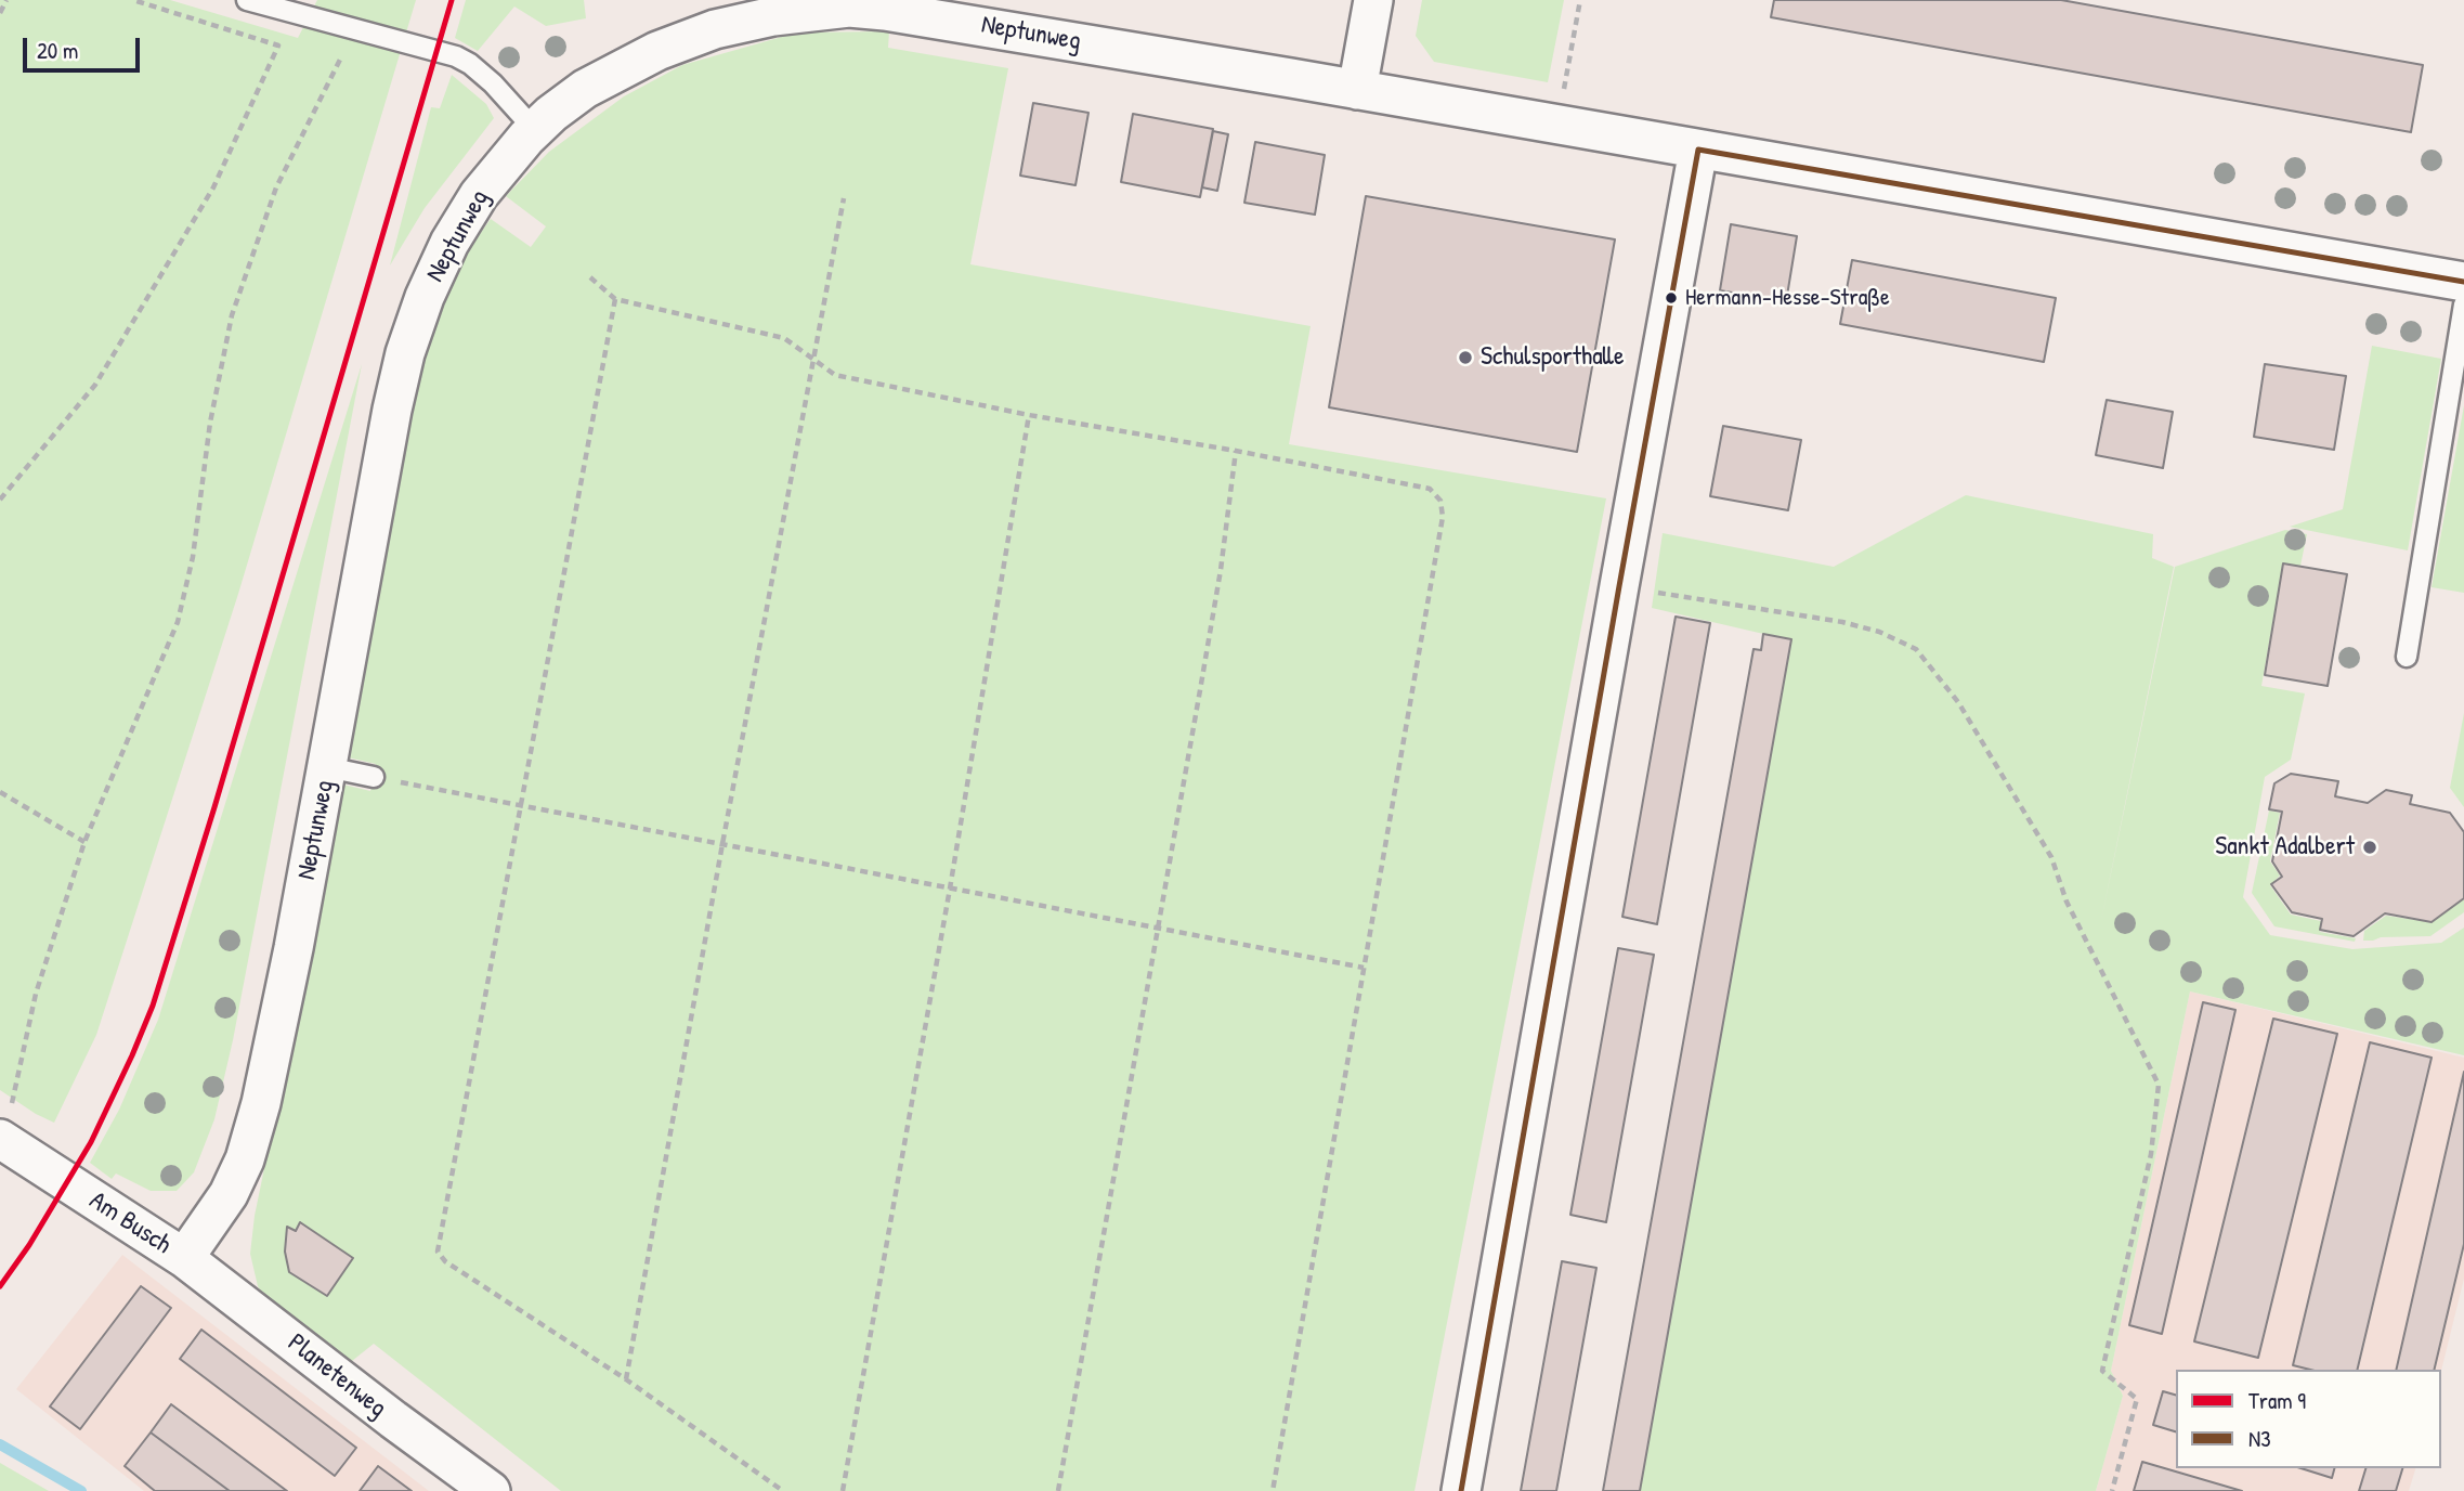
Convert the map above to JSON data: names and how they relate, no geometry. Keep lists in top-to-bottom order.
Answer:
{
  "streets": {
    "street": ["Neptunweg", "Am Busch", "Planetenweg"]
  },
  "crossings": [
    ["Neptunweg", "Am Busch"],
    ["Neptunweg", "Planetenweg"],
    ["Am Busch", "Planetenweg"]
  ],
  "places": ["Hermann-Hesse-Straße", "Schulsporthalle", "Sankt Adalbert"],
  "lines": ["tram line 9", "transit line N3"],
  "legend": ["Tram 9", "N3"],
  "scale_bar": "20 m"
}
